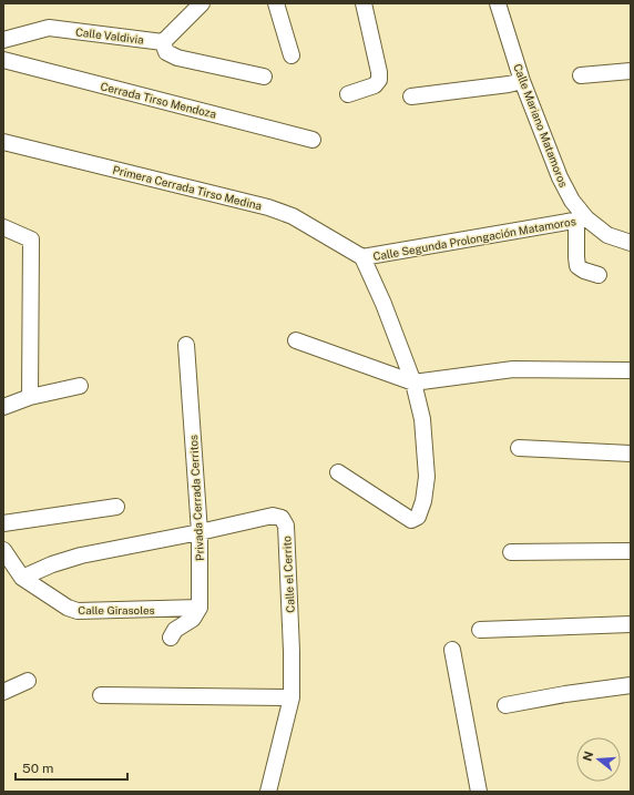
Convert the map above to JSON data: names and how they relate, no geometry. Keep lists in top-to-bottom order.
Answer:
{
  "streets": {
    "street": [
      "Calle Valdivia",
      "Cerrada Tirso Mendoza",
      "Calle Mariano Matamoros",
      "Primera Cerrada Tirso Medina",
      "Calle Segunda Prolongación Matamoros",
      "Privada Cerrada Cerritos",
      "Calle el Cerrito",
      "Calle Girasoles"
    ]
  },
  "crossings": [
    ["Calle Mariano Matamoros", "Calle Segunda Prolongación Matamoros"],
    ["Primera Cerrada Tirso Medina", "Calle Segunda Prolongación Matamoros"],
    ["Privada Cerrada Cerritos", "Calle el Cerrito"],
    ["Privada Cerrada Cerritos", "Calle Girasoles"],
    ["Calle el Cerrito", "Calle Girasoles"]
  ],
  "scale_bar": "50 m",
  "north": "left"
}
